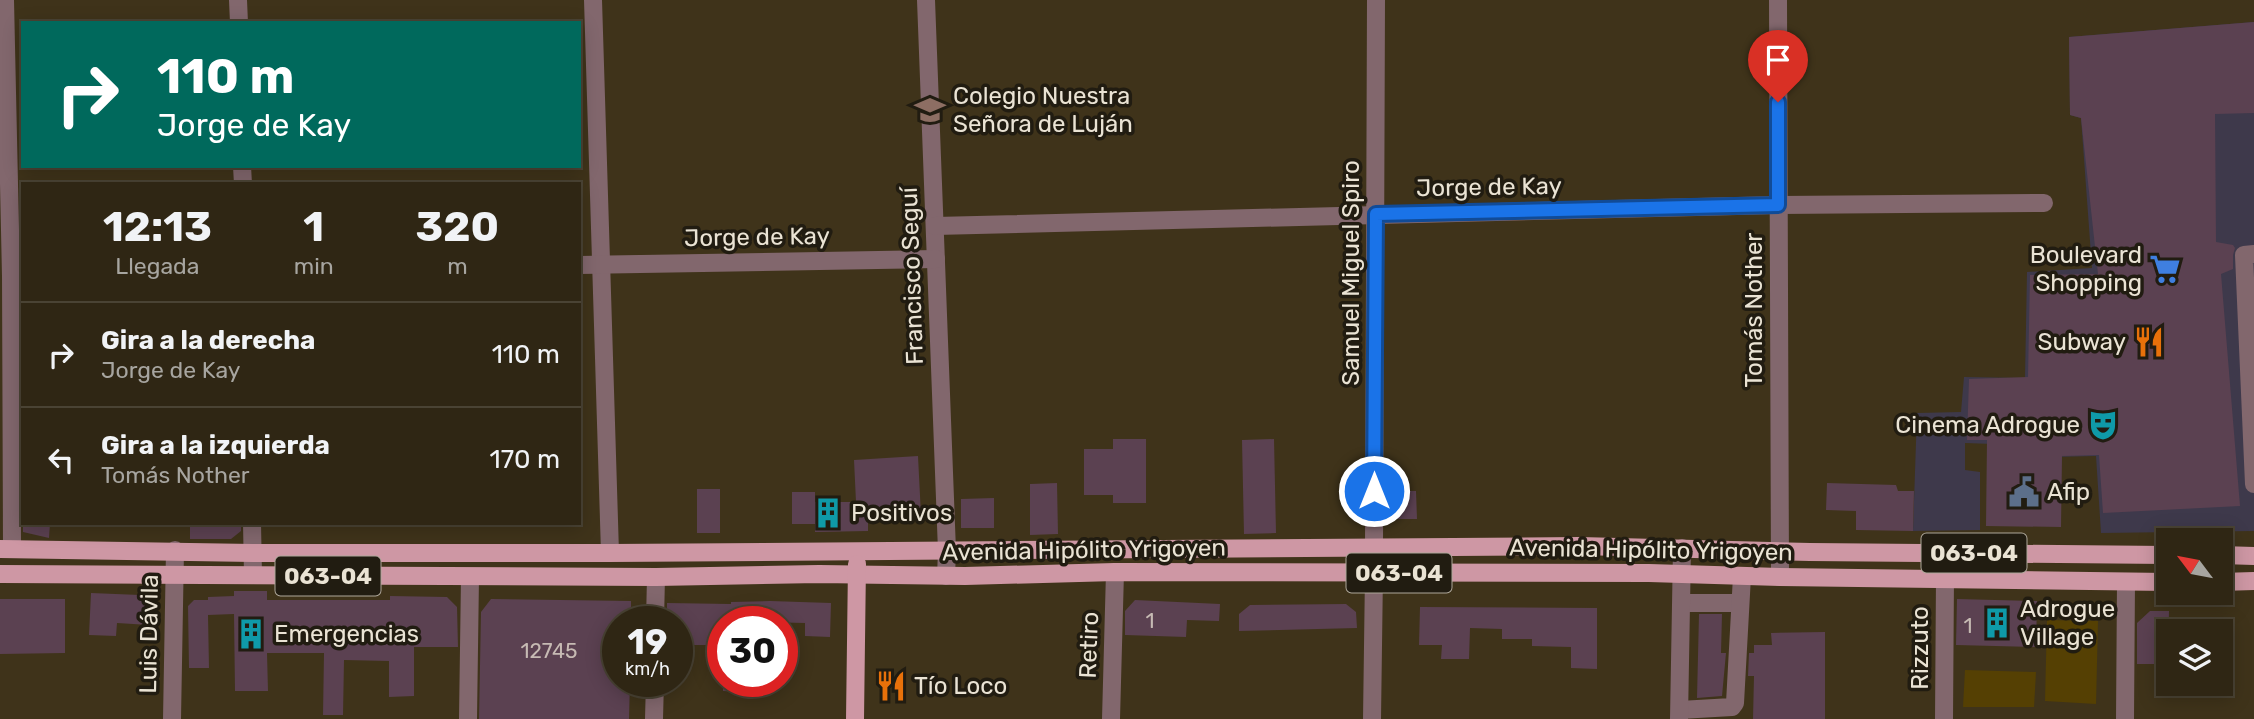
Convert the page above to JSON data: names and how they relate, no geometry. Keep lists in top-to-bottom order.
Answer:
{
  "streets": {
    "main road": ["Avenida Hipólito Yrigoyen", "063-04"],
    "street": [
      "Jorge de Kay",
      "Samuel Miguel Spiro",
      "Francisco Seguí",
      "Tomás Nother",
      "Luis Dávila",
      "Retiro",
      "Rizzuto"
    ]
  },
  "crossings": [
    ["Jorge de Kay", "Samuel Miguel Spiro"],
    ["Jorge de Kay", "Francisco Seguí"],
    ["Jorge de Kay", "Tomás Nother"],
    ["Samuel Miguel Spiro", "Avenida Hipólito Yrigoyen"],
    ["Francisco Seguí", "Avenida Hipólito Yrigoyen"],
    ["Tomás Nother", "Avenida Hipólito Yrigoyen"],
    ["Avenida Hipólito Yrigoyen", "Luis Dávila"],
    ["Avenida Hipólito Yrigoyen", "Retiro"],
    ["Avenida Hipólito Yrigoyen", "Rizzuto"]
  ],
  "places": {
    "school or university": ["Colegio Nuestra Señora de Luján"],
    "supermarket": ["Boulevard Shopping"],
    "restaurant": ["Subway", "Tío Loco"],
    "theatre": ["Cinema Adrogue"],
    "public building": ["Afip"],
    "building": ["Positivos", "Adrogue Village", "Emergencias"]
  },
  "house_numbers": ["1", "1", "12745"],
  "north": "top left",
  "page": {
    "turn": ["110 m", "Jorge de Kay"],
    "eta": [
      "12:13",
      "Llegada",
      "1",
      "min",
      "320",
      "m"
    ],
    "list": [
      {
        "name": "Gira a la derecha",
        "note": "Jorge de Kay",
        "value": "110 m"
      },
      {
        "name": "Gira a la izquierda",
        "note": "Tomás Nother",
        "value": "170 m"
      }
    ],
    "speed": "19 km/h",
    "limit": "30"
  }
}
